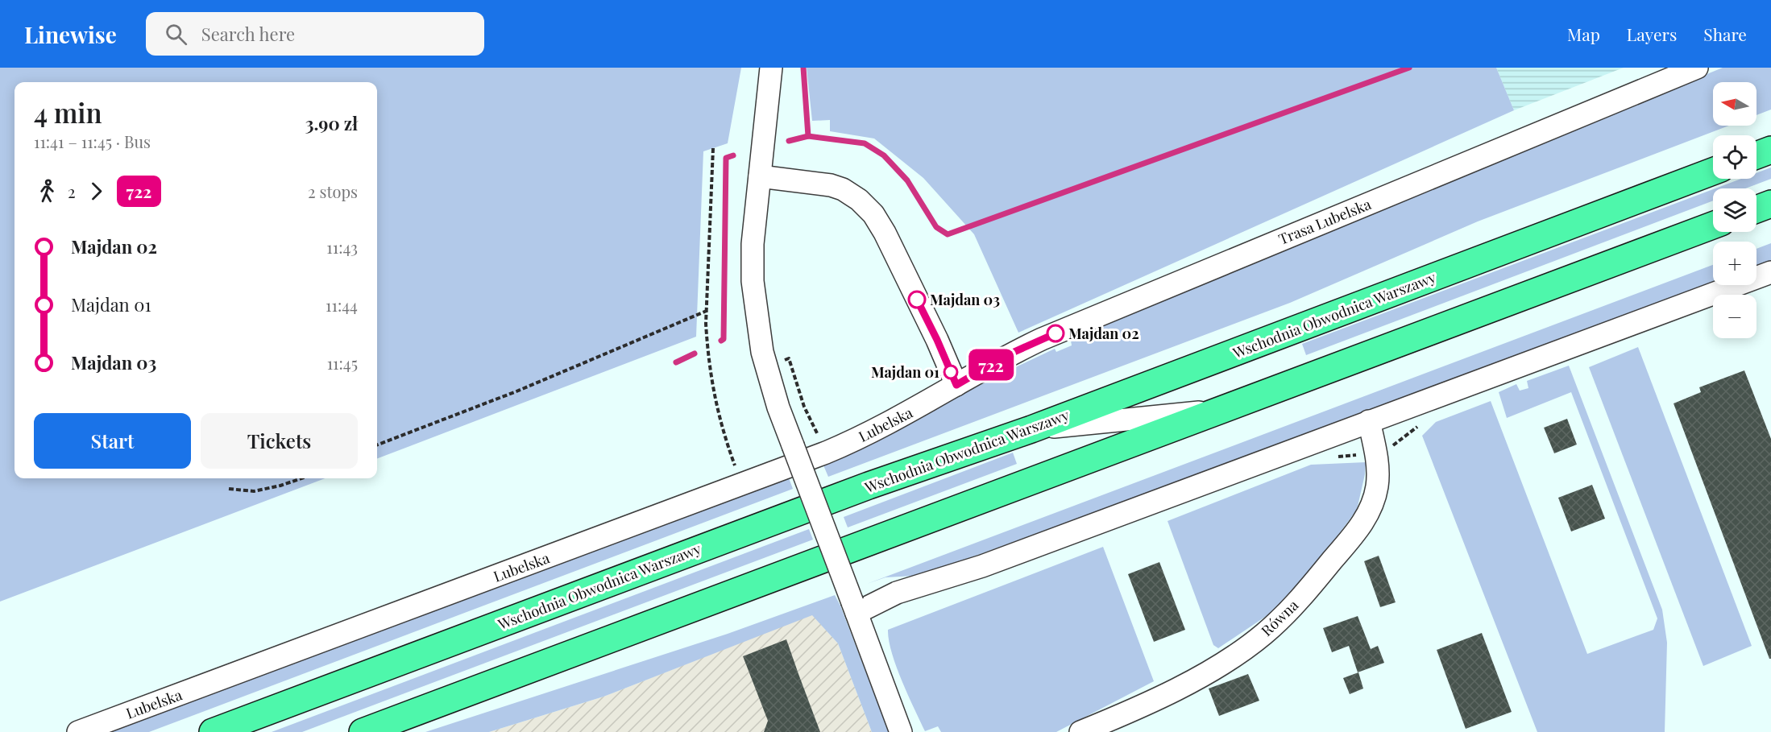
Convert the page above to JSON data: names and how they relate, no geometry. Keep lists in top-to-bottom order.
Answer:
{
  "streets": {
    "highway": ["Wschodnia Obwodnica Warszawy"],
    "street": ["Trasa Lubelska", "Lubelska", "Równa"]
  },
  "crossings": [
    ["Trasa Lubelska", "Lubelska"]
  ],
  "places": ["Majdan 03", "Majdan 02", "Majdan 01"],
  "lines": ["bus line 722"],
  "north": "left",
  "page": {
    "header": "Linewise",
    "search": "Search here",
    "nav": ["Map", "Layers", "Share"],
    "on_map": "722",
    "map_buttons": ["+", "−"],
    "heading": ["4 min", "11:41 – 11:45 · Bus", "3.90 zł"],
    "legs": ["2", "722", "2 stops"],
    "list": [
      {
        "name": "Majdan 02",
        "value": "11:43"
      },
      {
        "name": "Majdan 01",
        "value": "11:44"
      },
      {
        "name": "Majdan 03",
        "value": "11:45"
      }
    ],
    "buttons": ["Start", "Tickets"]
  }
}
